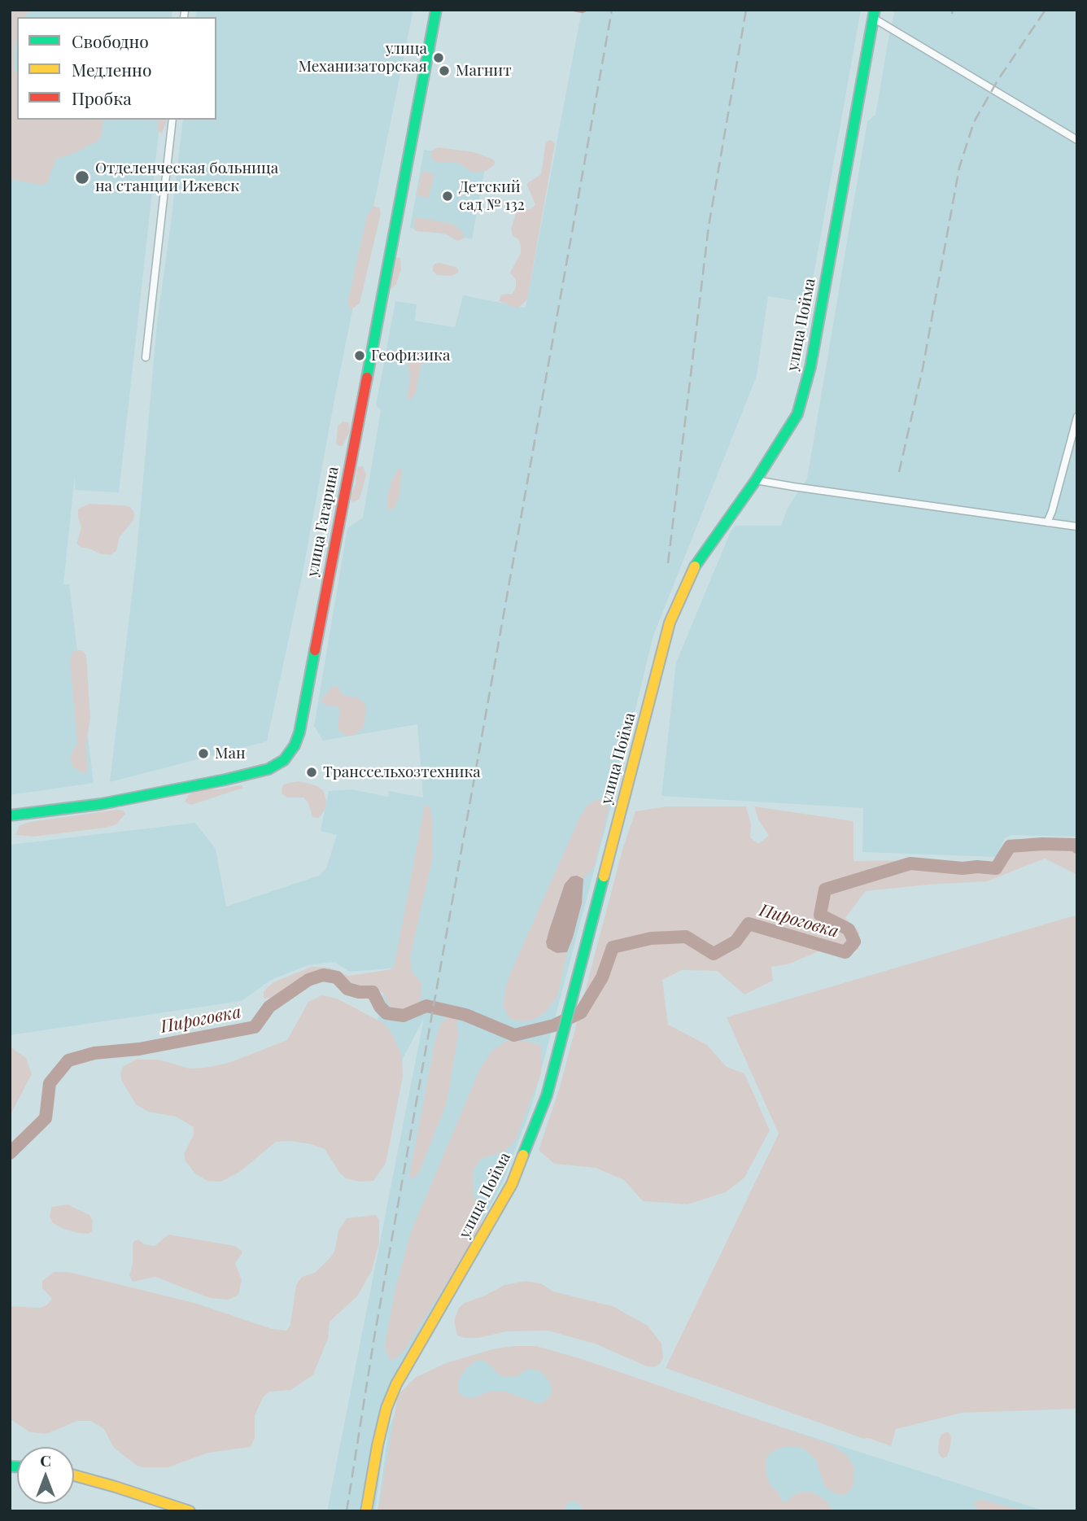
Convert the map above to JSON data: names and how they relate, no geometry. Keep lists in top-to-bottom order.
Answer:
{
  "streets": {
    "main road": ["улица Пойма", "улица Гагарина"]
  },
  "water": ["Пироговка"],
  "places": [
    "улица Механизаторская",
    "Магнит",
    "Отделенческая больница на станции Ижевск",
    "Детский сад № 132",
    "Геофизика",
    "Ман",
    "Транссельхозтехника"
  ],
  "legend": ["Свободно", "Медленно", "Пробка"],
  "north": "top"
}
